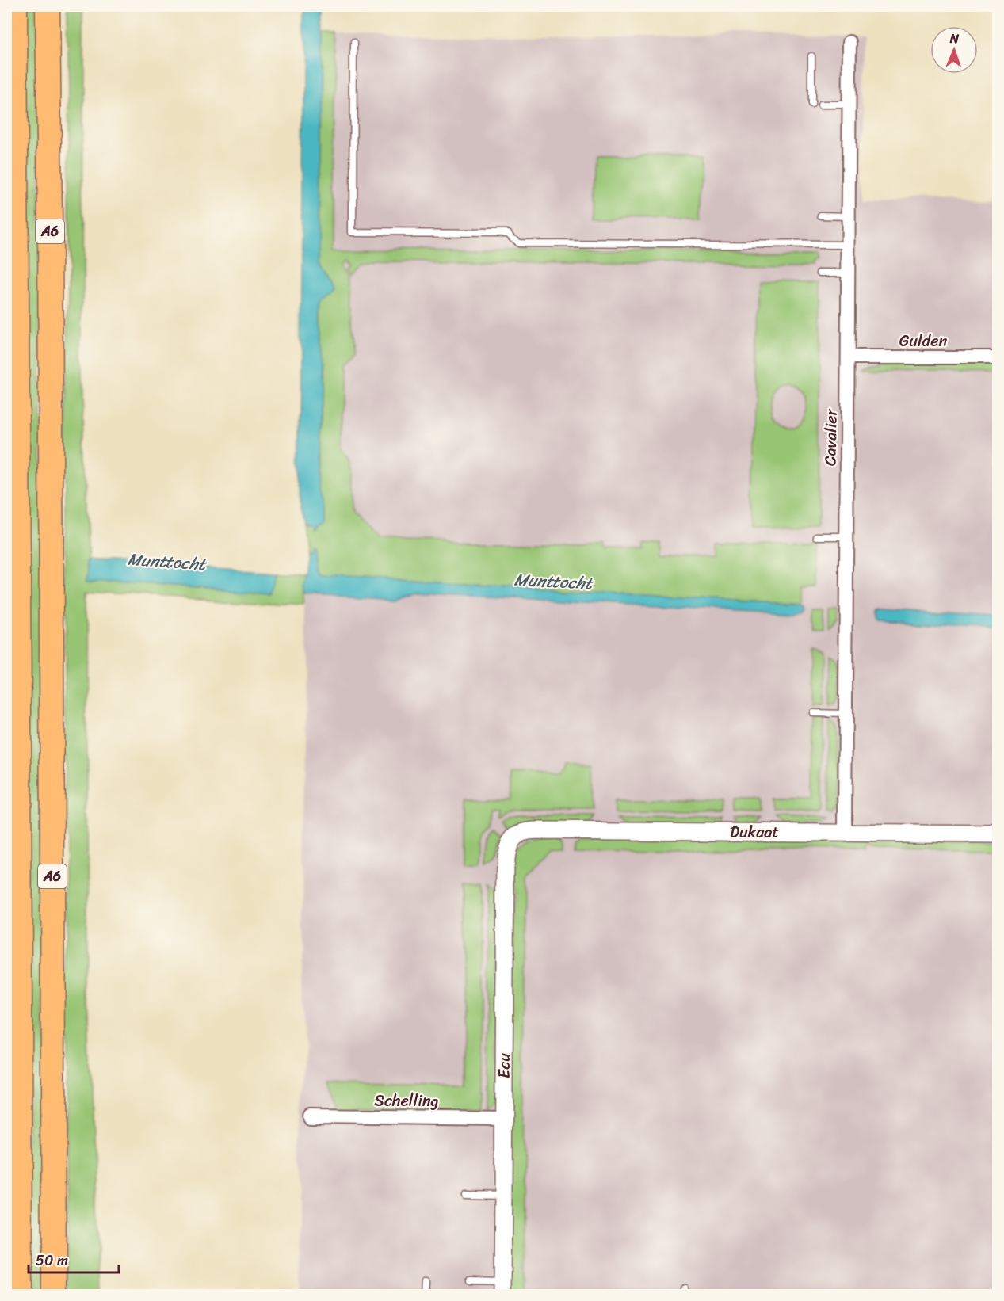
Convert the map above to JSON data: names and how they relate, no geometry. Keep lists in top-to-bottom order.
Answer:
{
  "streets": {
    "highway": ["A6"],
    "street": [
      "Gulden",
      "Cavalier",
      "Dukaat",
      "Ecu",
      "Schelling"
    ]
  },
  "crossings": [
    ["Gulden", "Cavalier"],
    ["Cavalier", "Dukaat"],
    ["Dukaat", "Ecu"],
    ["Ecu", "Schelling"]
  ],
  "water": ["Munttocht"],
  "scale_bar": "50 m",
  "north": "top"
}
